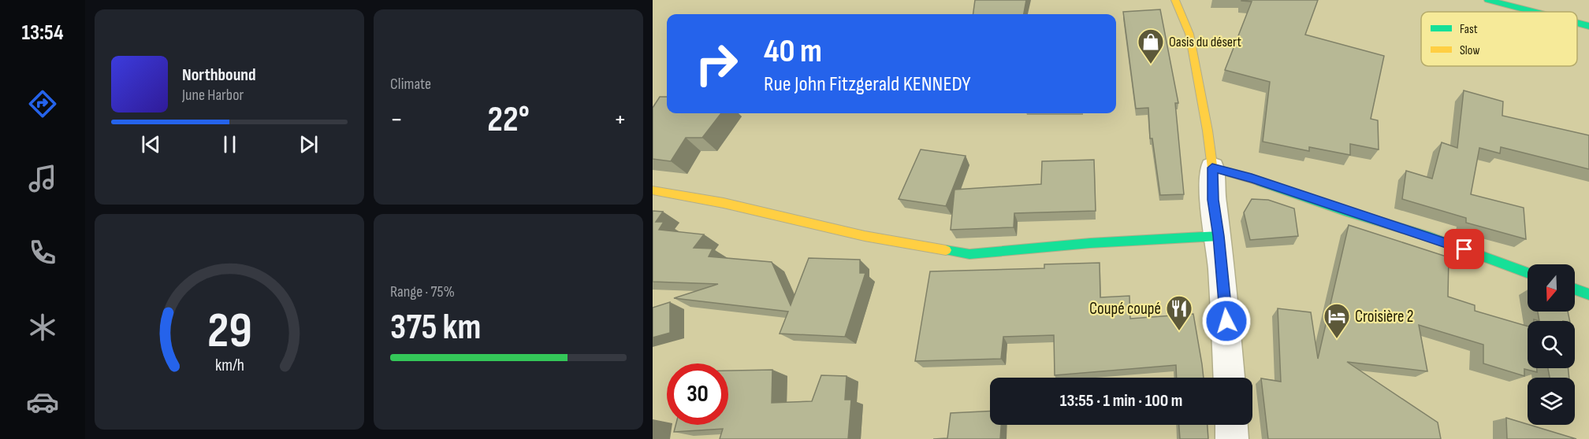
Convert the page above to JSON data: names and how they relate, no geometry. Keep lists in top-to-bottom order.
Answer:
{
  "places": {
    "shop": ["Oasis du désert"],
    "restaurant": ["Coupé coupé"],
    "hotel": ["Croisière 2"]
  },
  "legend": ["Fast", "Slow"],
  "north": "bottom",
  "page": {
    "tabs": "13:54",
    "tile": [
      "Climate",
      ["Range · 75%", "375 km"]
    ],
    "turn": ["40 m", "Rue John Fitzgerald KENNEDY"],
    "song": ["Northbound", "June Harbor"],
    "heat": ["−", "22°", "+"],
    "limit": "30",
    "trip": "13:55 · 1 min · 100 m",
    "gauge": ["29", "km/h"]
  }
}
